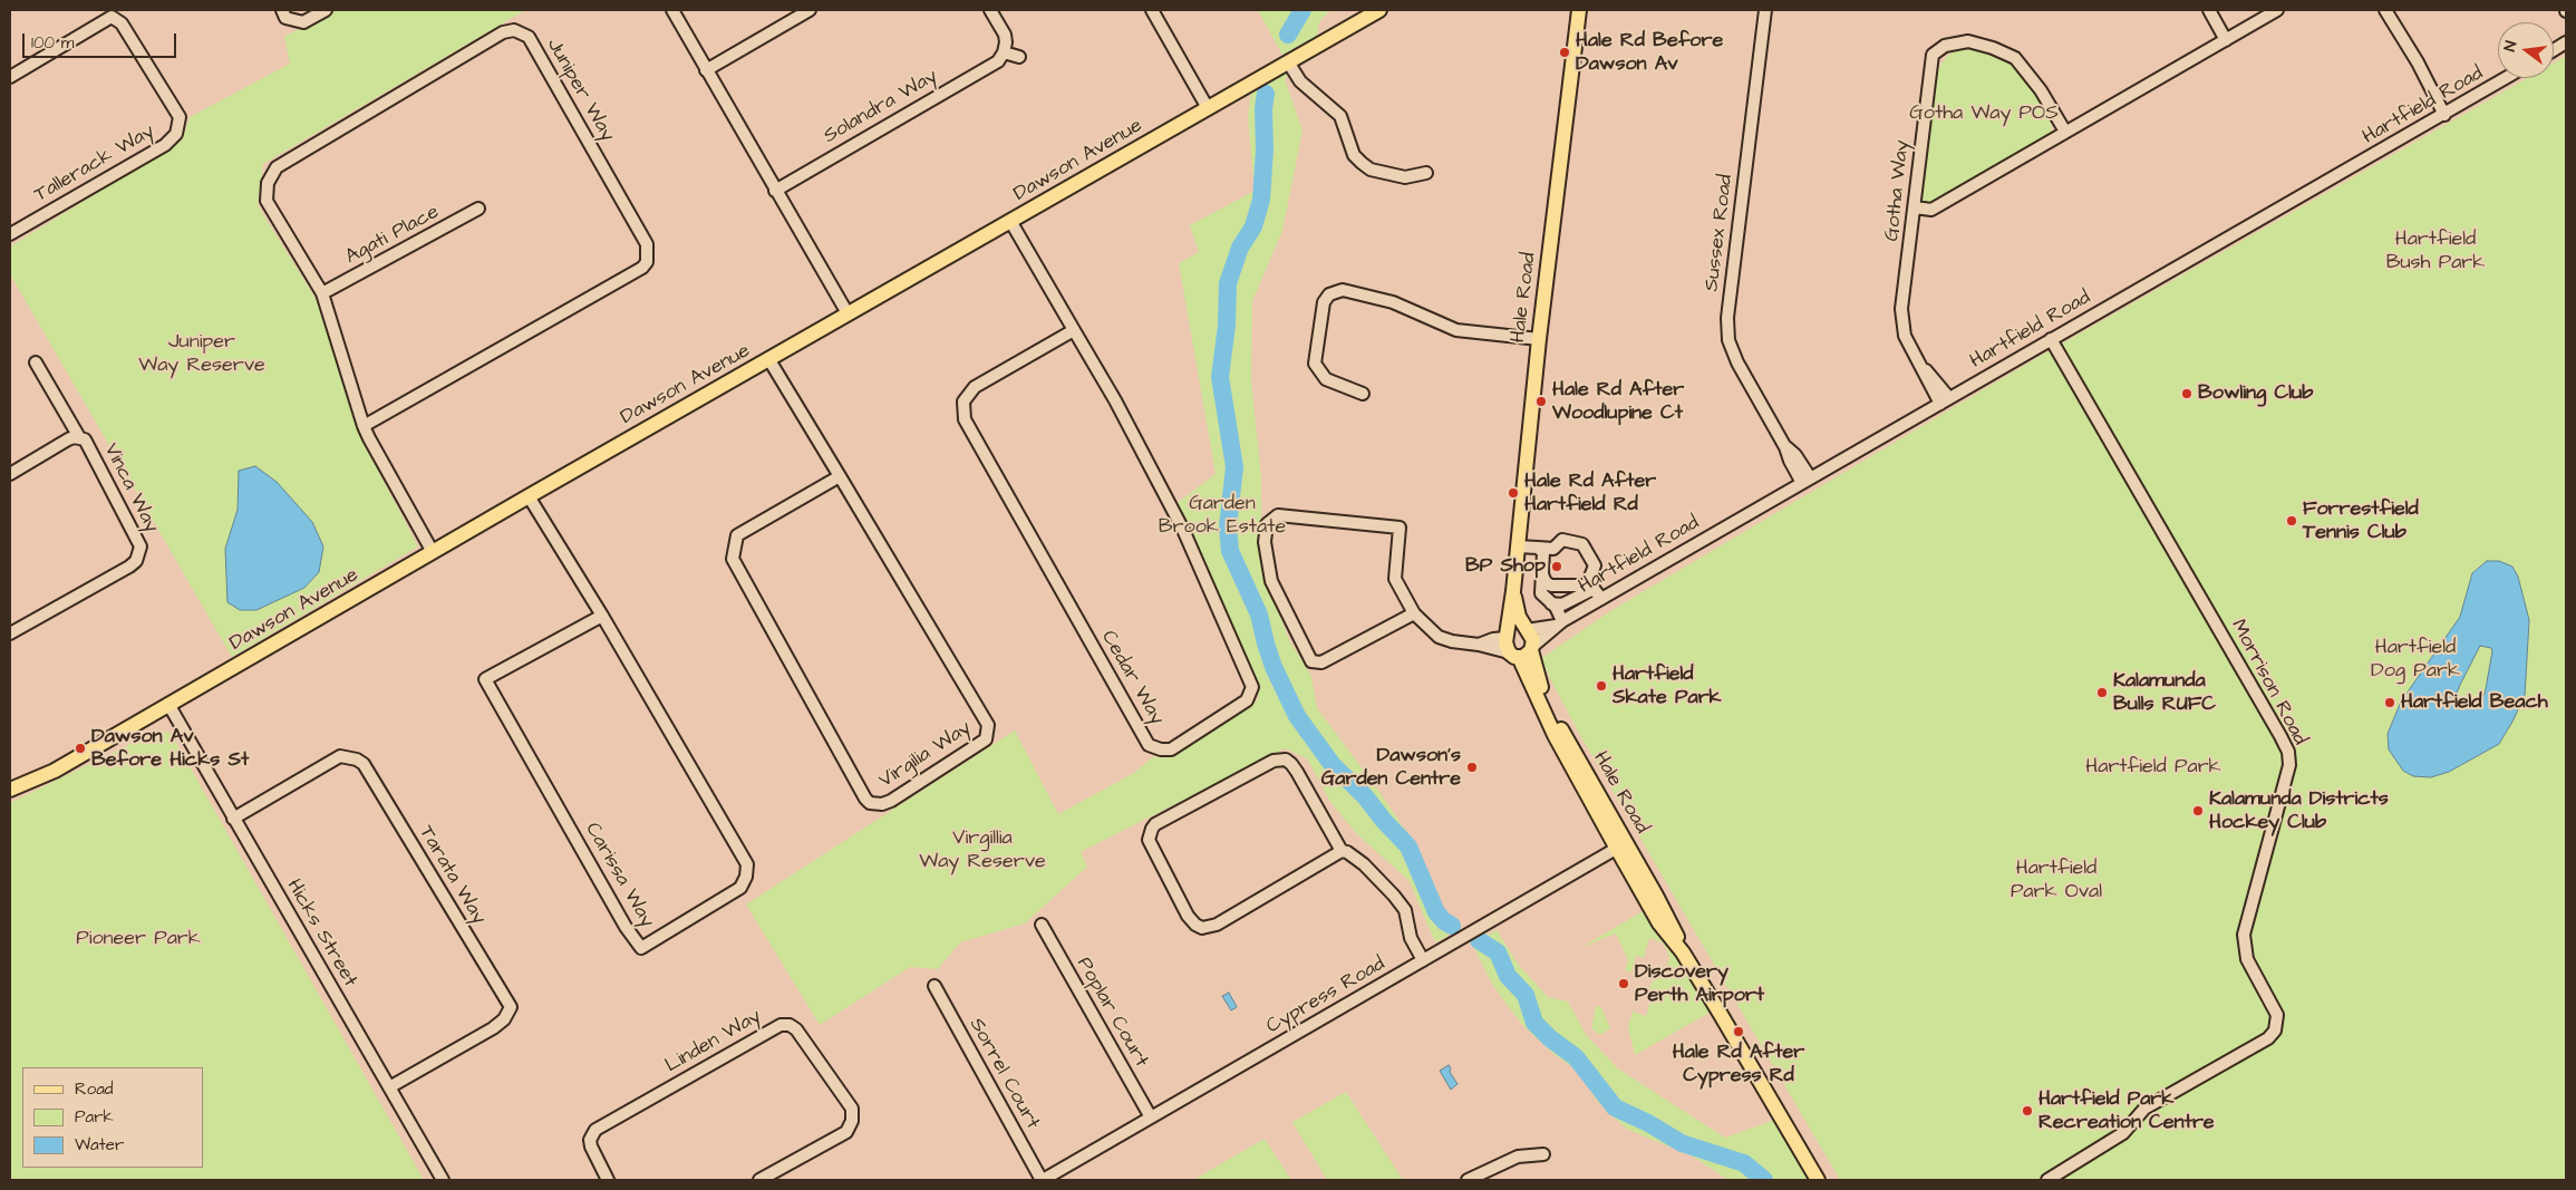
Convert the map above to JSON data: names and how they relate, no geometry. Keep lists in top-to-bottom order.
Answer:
{
  "streets": {
    "main road": ["Dawson Avenue", "Hale Road"],
    "street": [
      "Juniper Way",
      "Hartfield Road",
      "Solandra Way",
      "Tallerack Way",
      "Gotha Way",
      "Sussex Road",
      "Agati Place",
      "Vinca Way",
      "Cedar Way",
      "Morrison Road",
      "Virgilia Way",
      "Tarata Way",
      "Carissa Way",
      "Hicks Street",
      "Cypress Road",
      "Poplar Court",
      "Linden Way",
      "Sorrel Court"
    ]
  },
  "crossings": [
    ["Juniper Way", "Dawson Avenue"],
    ["Juniper Way", "Agati Place"],
    ["Hartfield Road", "Gotha Way"],
    ["Hartfield Road", "Sussex Road"],
    ["Hartfield Road", "Hale Road"],
    ["Hartfield Road", "Morrison Road"],
    ["Dawson Avenue", "Cedar Way"],
    ["Dawson Avenue", "Virgilia Way"],
    ["Dawson Avenue", "Carissa Way"],
    ["Dawson Avenue", "Hicks Street"],
    ["Hale Road", "Cypress Road"],
    ["Tarata Way", "Hicks Street"],
    ["Cypress Road", "Poplar Court"],
    ["Cypress Road", "Sorrel Court"]
  ],
  "parks": [
    "Gotha Way POS",
    "Hartfield Bush Park",
    "Juniper Way Reserve",
    "Garden Brook Estate",
    "Hartfield Dog Park",
    "Hartfield Park",
    "Virgillia Way Reserve",
    "Hartfield Park Oval",
    "Pioneer Park"
  ],
  "places": [
    "Hale Rd Before Dawson Av",
    "Bowling Club",
    "Hale Rd After Woodlupine Ct",
    "Hale Rd After Hartfield Rd",
    "Forrestfield Tennis Club",
    "BP Shop",
    "Hartfield Skate Park",
    "Kalamunda Bulls RUFC",
    "Hartfield Beach",
    "Dawson Av Before Hicks St",
    "Dawson's Garden Centre",
    "Kalamunda Districts Hockey Club",
    "Discovery Perth Airport",
    "Hale Rd After Cypress Rd",
    "Hartfield Park Recreation Centre"
  ],
  "legend": ["Road", "Park", "Water"],
  "scale_bar": "100 m",
  "north": "left"
}
